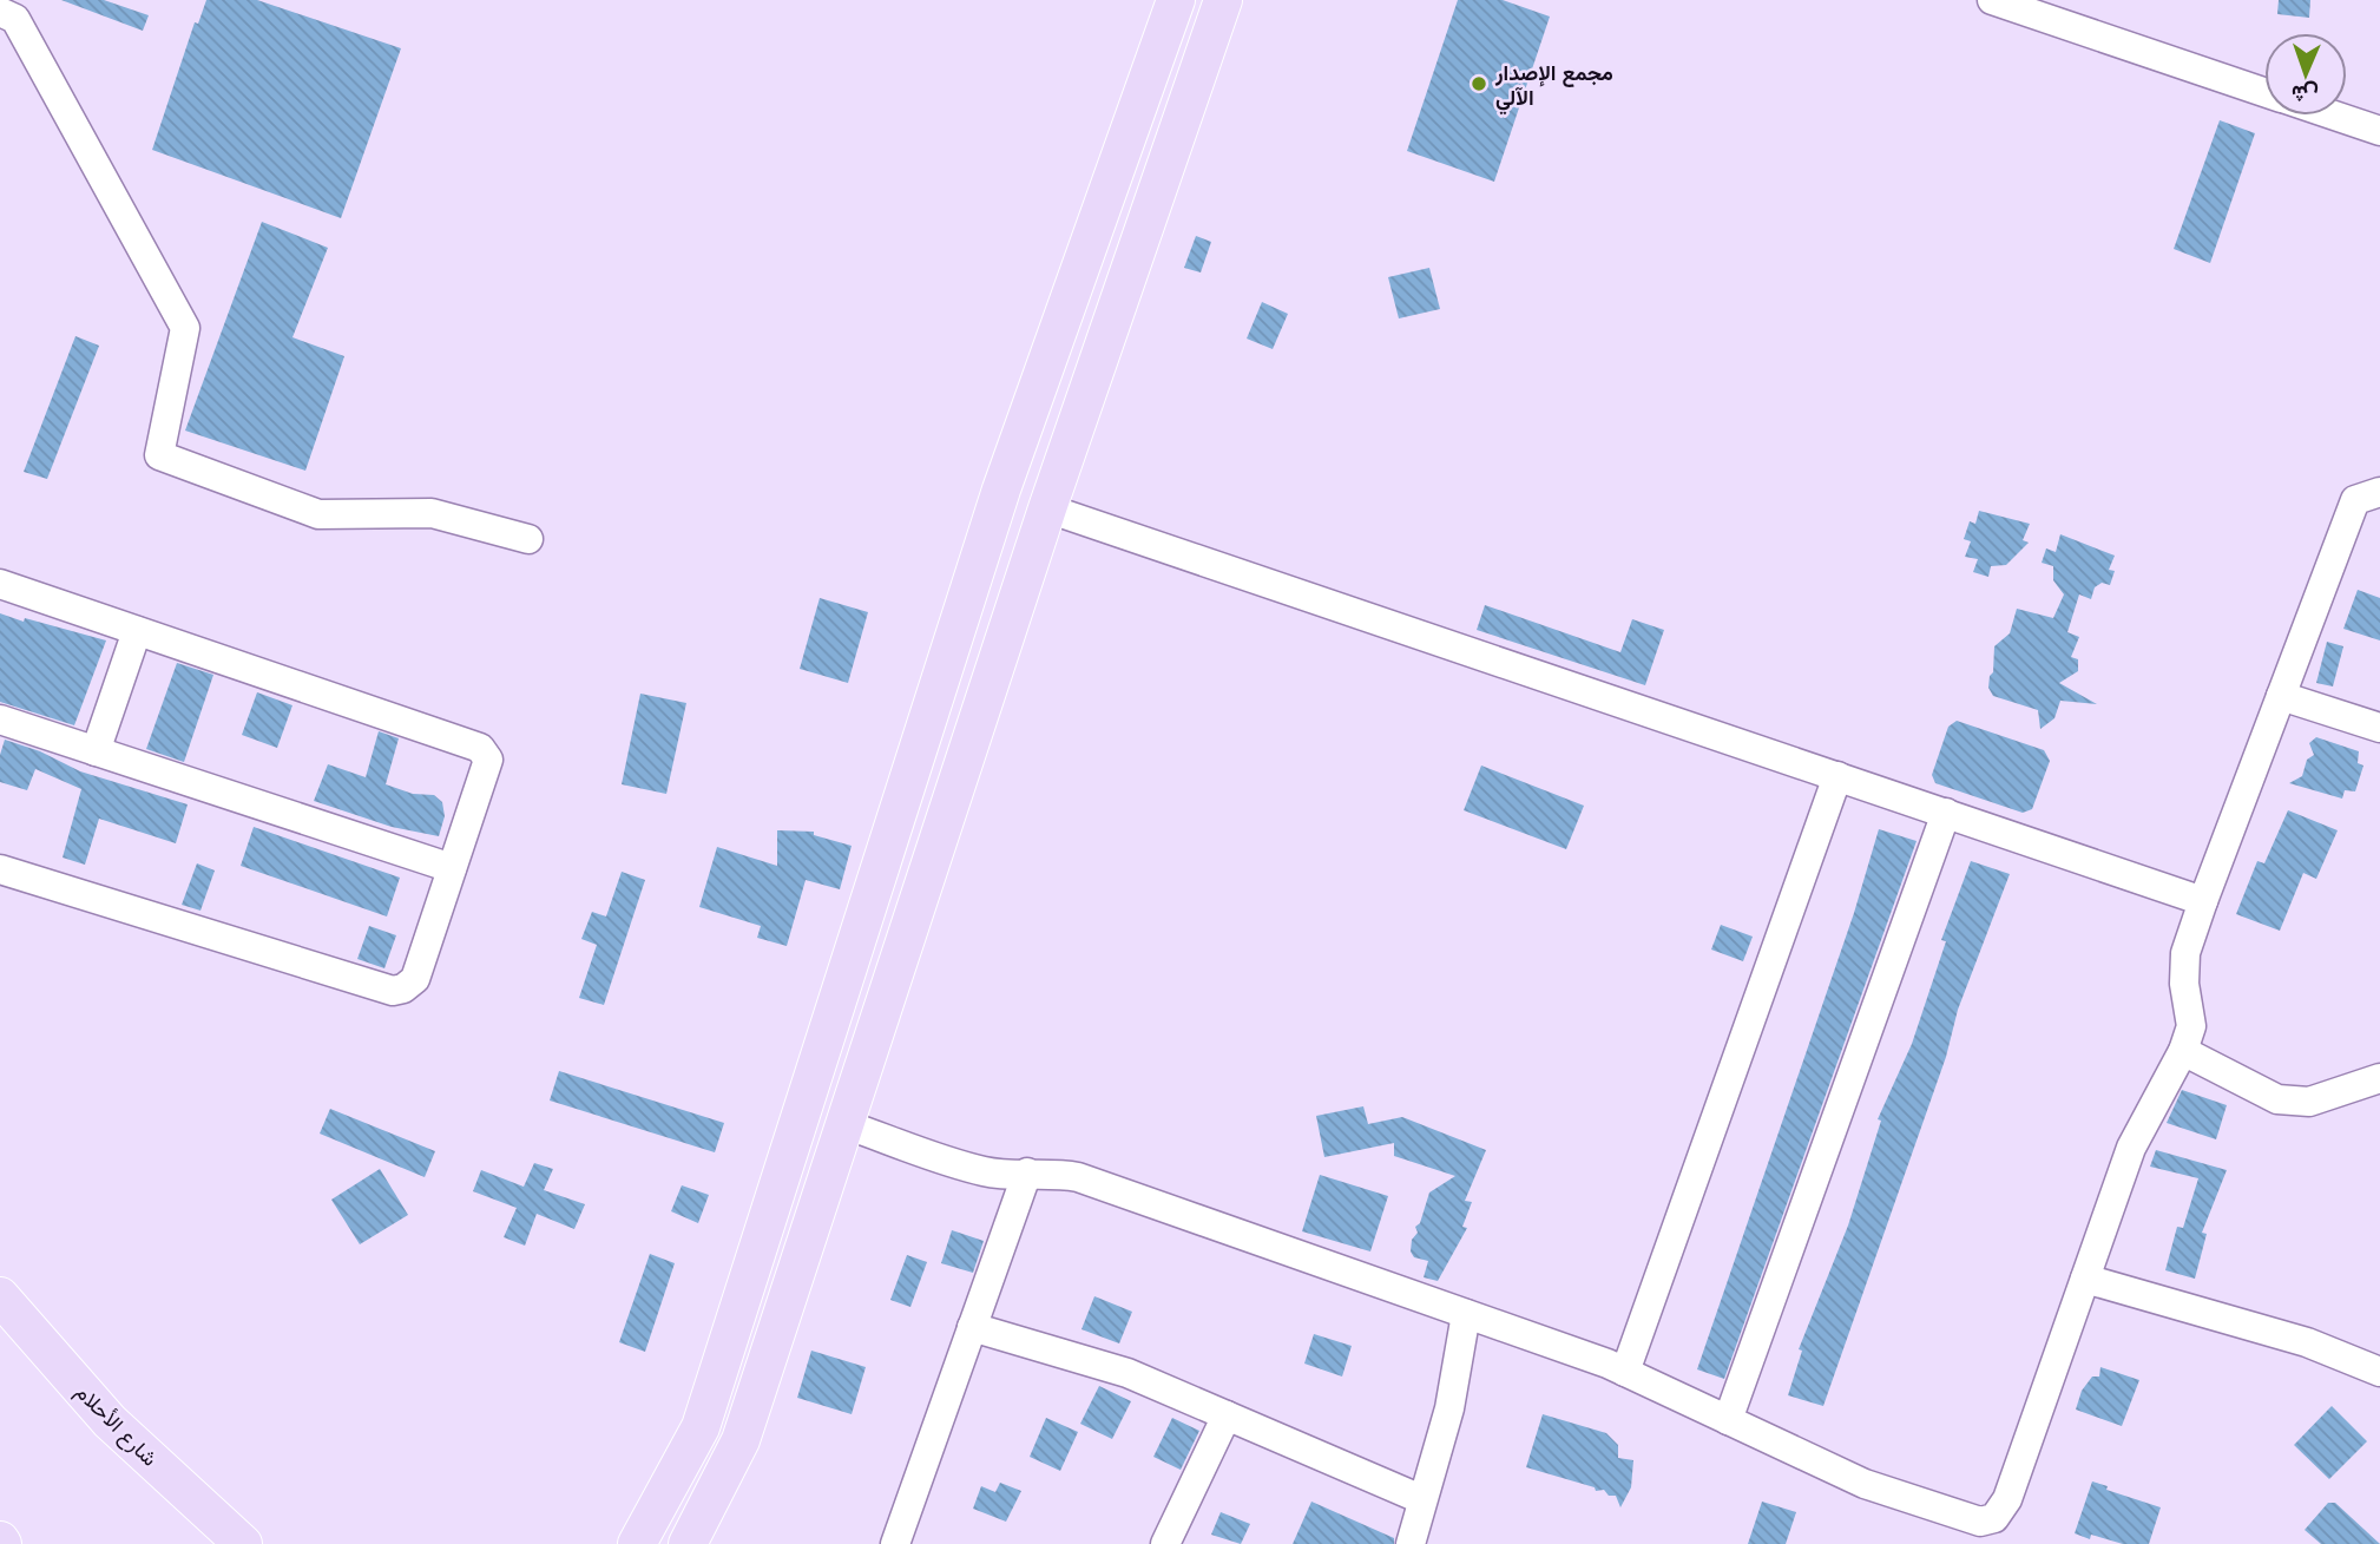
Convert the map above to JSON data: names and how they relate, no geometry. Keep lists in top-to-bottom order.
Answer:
{
  "streets": {
    "main road": ["شارع الأحلام"]
  },
  "places": ["مجمع الإصدار الآلي"],
  "north": "bottom"
}
